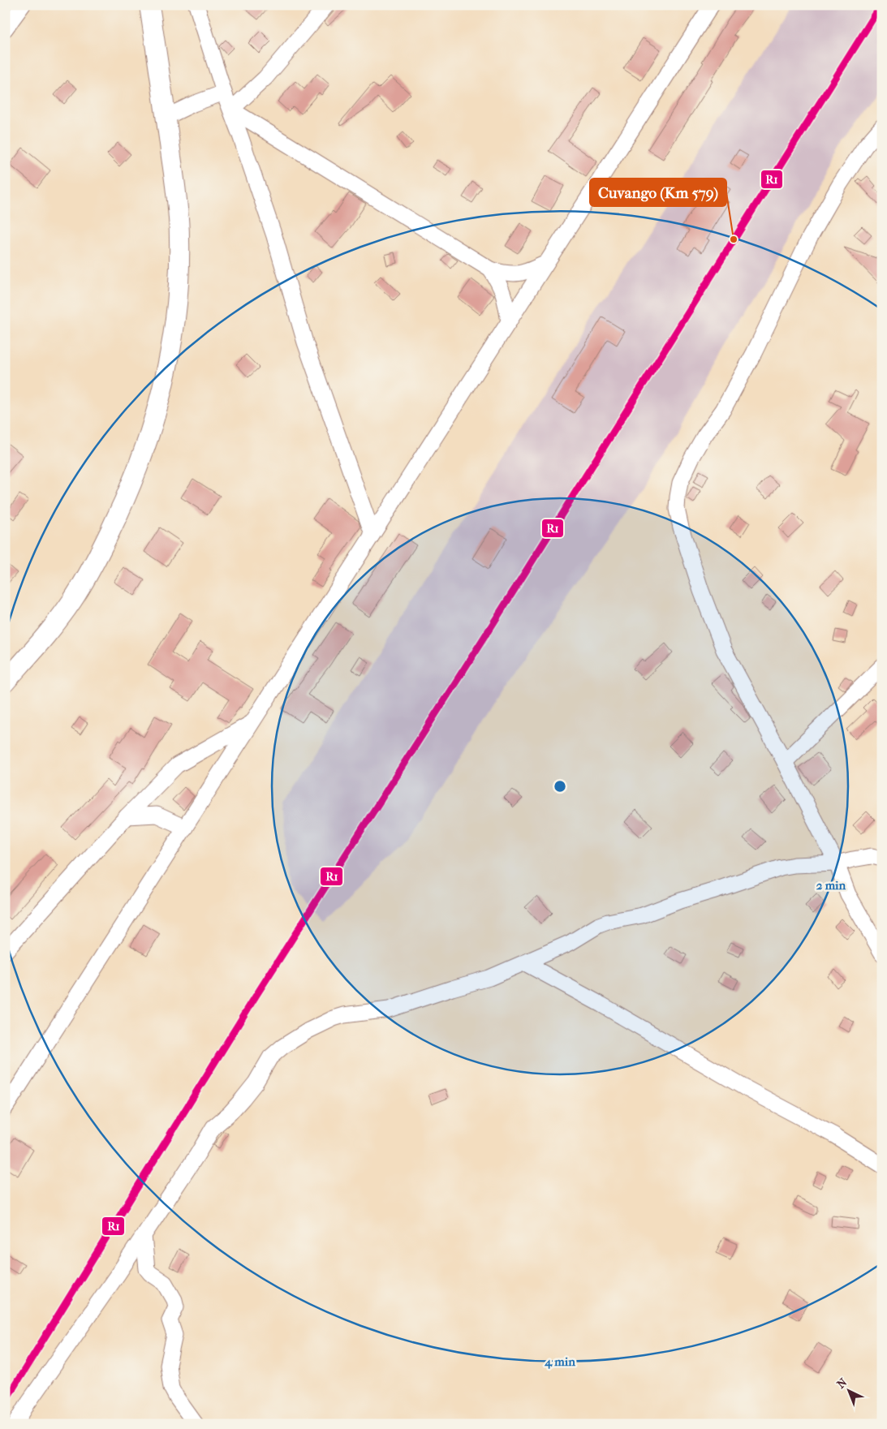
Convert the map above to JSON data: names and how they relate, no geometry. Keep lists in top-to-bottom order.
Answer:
{
  "places": ["Cuvango (Km 579)"],
  "lines": ["transit line R1"],
  "north": "top left",
  "rings": ["2 min", "4 min"]
}
